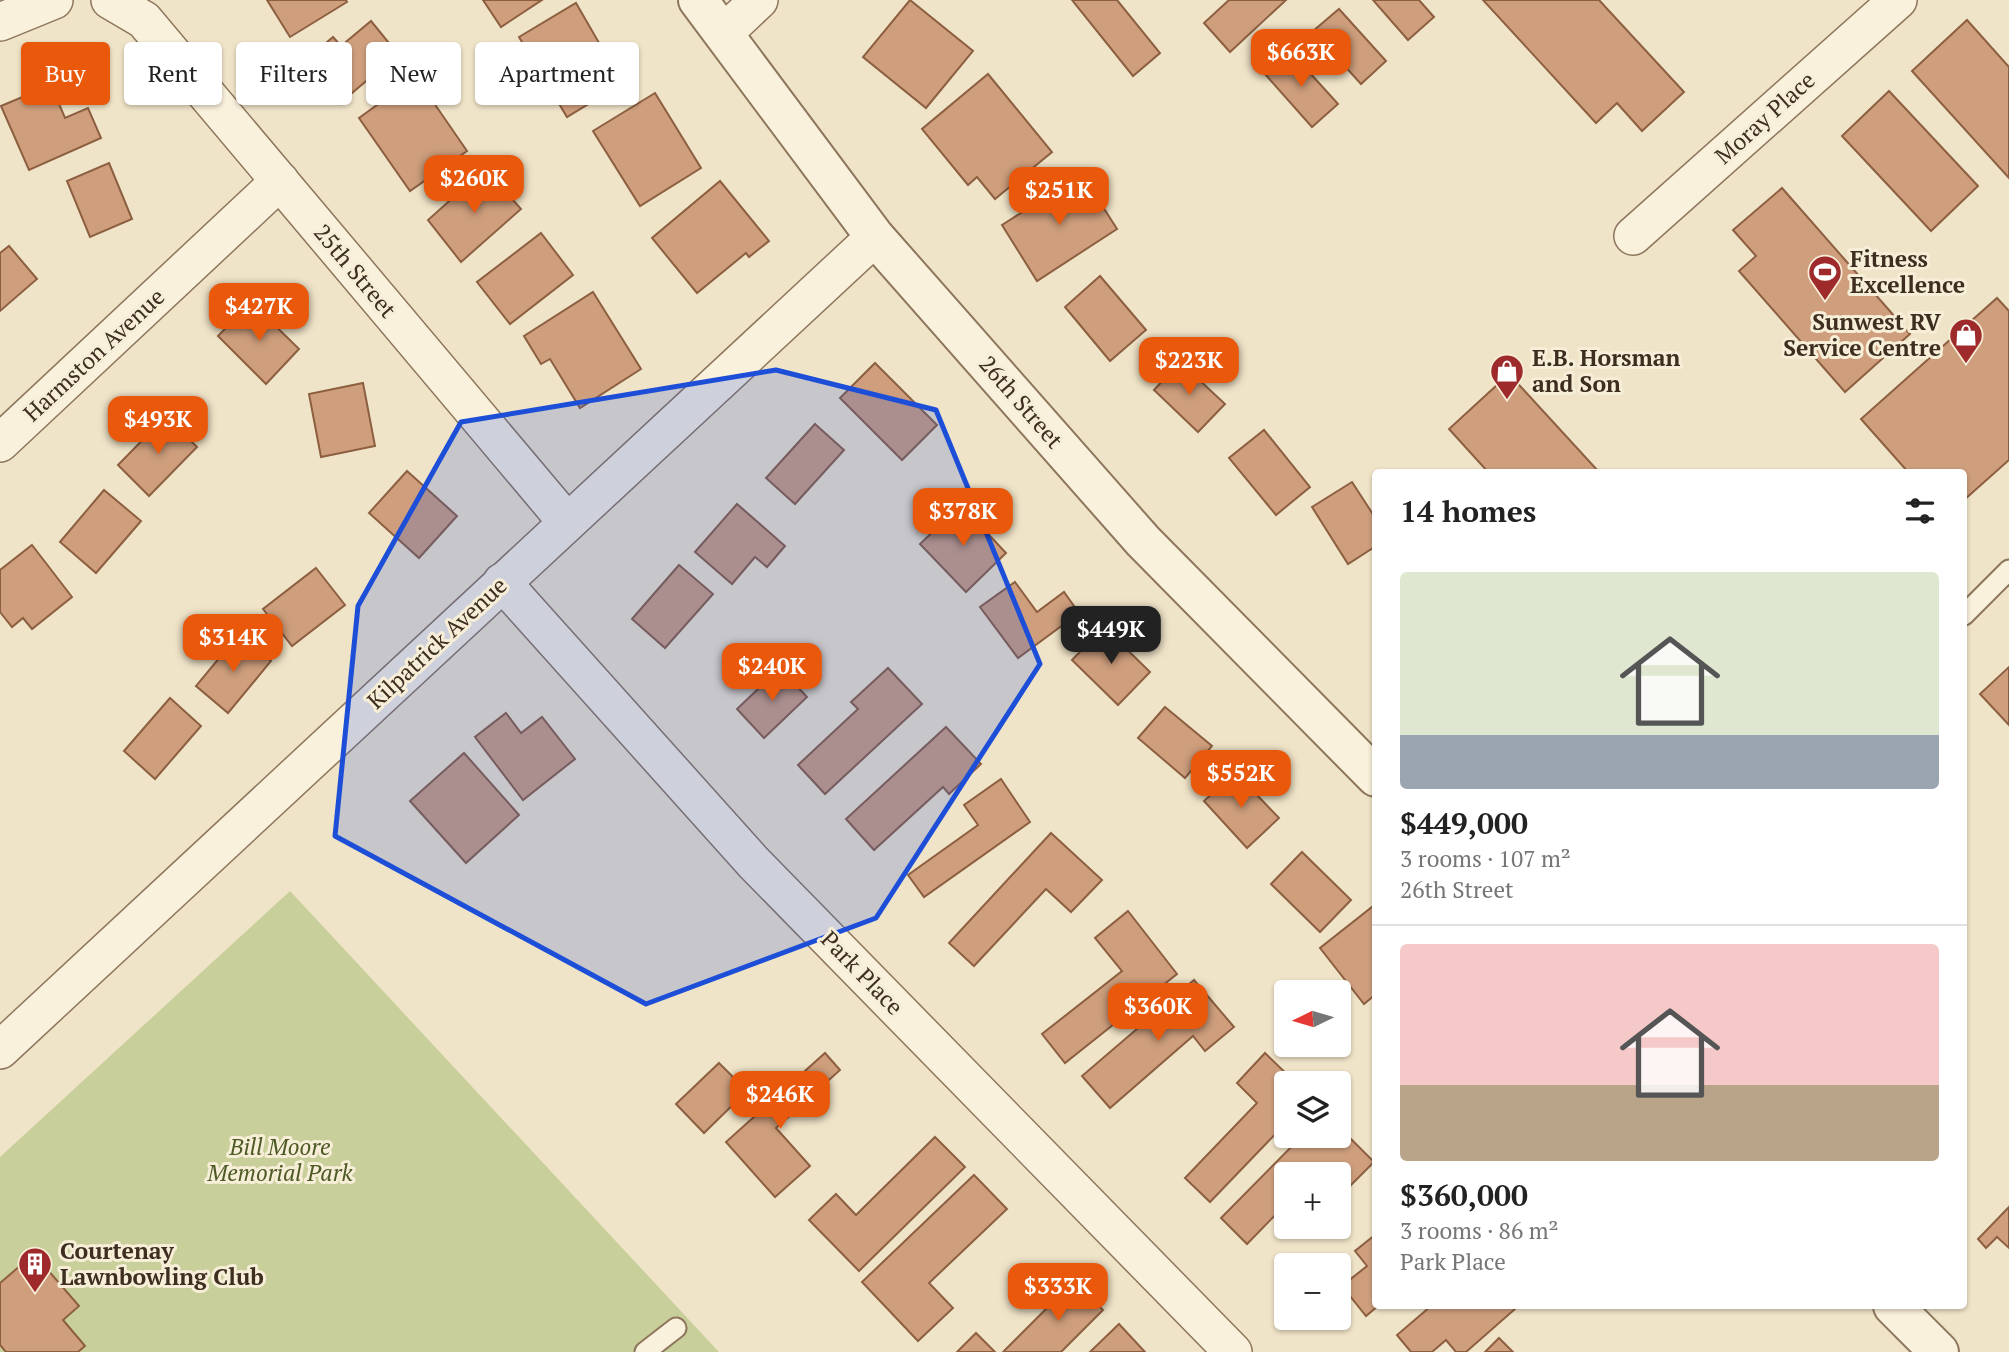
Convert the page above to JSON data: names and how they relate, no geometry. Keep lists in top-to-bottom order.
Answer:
{
  "streets": {
    "street": [
      "Moray Place",
      "25th Street",
      "Harmston Avenue",
      "26th Street",
      "Kilpatrick Avenue",
      "Park Place"
    ]
  },
  "crossings": [
    ["25th Street", "Harmston Avenue"],
    ["25th Street", "Kilpatrick Avenue"],
    ["26th Street", "Kilpatrick Avenue"],
    ["Kilpatrick Avenue", "Park Place"]
  ],
  "parks": ["Bill Moore Memorial Park"],
  "places": {
    "sports": ["Fitness Excellence"],
    "shop": ["Sunwest RV Service Centre", "E.B. Horsman and Son"],
    "building": ["Courtenay Lawnbowling Club"]
  },
  "north": "left",
  "page": {
    "price": [
      "$663K",
      "$260K",
      "$251K",
      "$427K",
      "$223K",
      "$493K",
      "$378K",
      "$449K",
      "$314K",
      "$240K",
      "$552K",
      "$360K",
      "$246K",
      "$333K"
    ],
    "chip": [
      "Buy",
      "Rent",
      "Filters",
      "New",
      "Apartment"
    ],
    "heading": "14 homes",
    "list": [
      {
        "name": "$449,000",
        "note": "3 rooms · 107 m² · 26th Street"
      },
      {
        "name": "$360,000",
        "note": "3 rooms · 86 m² · Park Place"
      }
    ],
    "map_buttons": ["+", "−"]
  }
}
